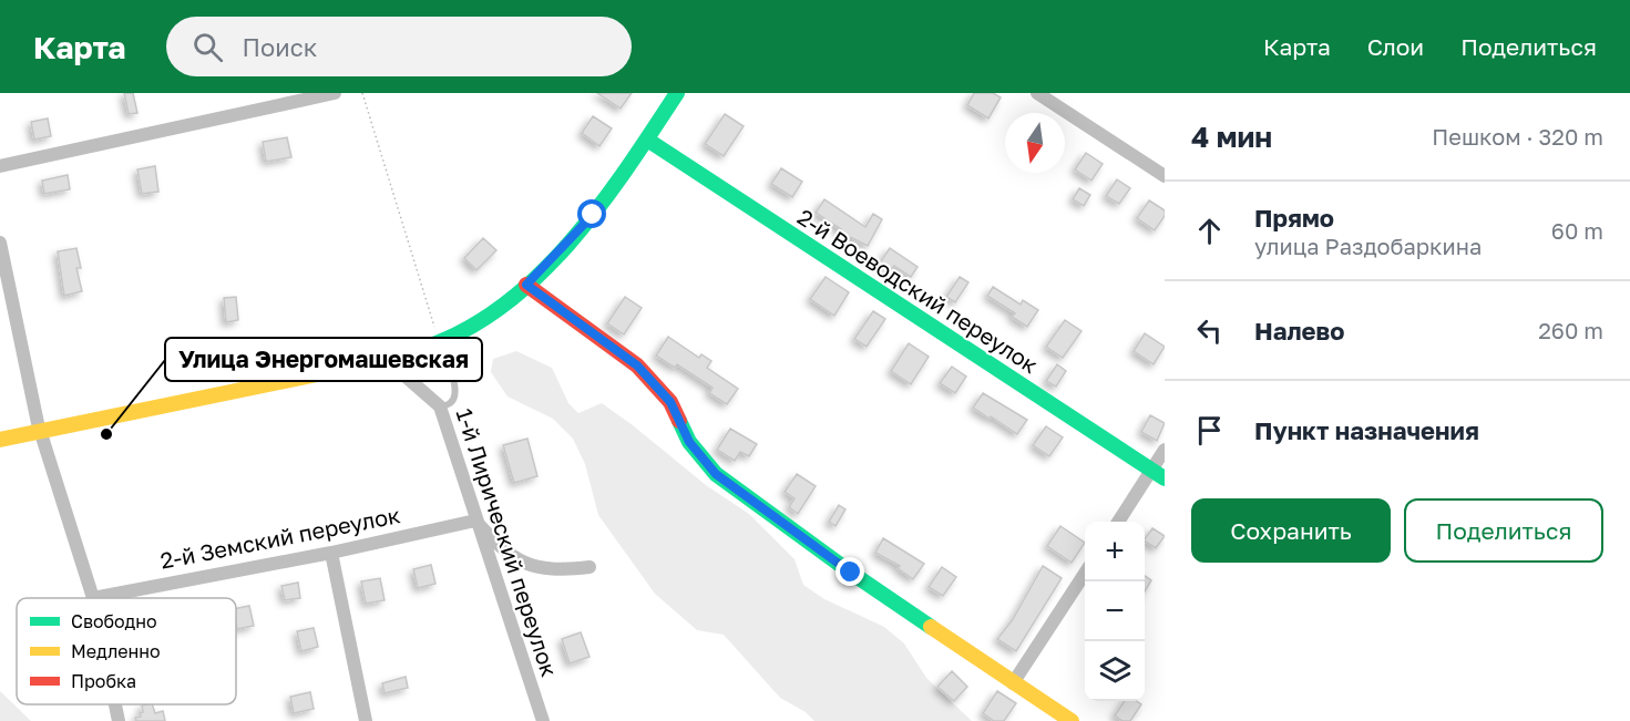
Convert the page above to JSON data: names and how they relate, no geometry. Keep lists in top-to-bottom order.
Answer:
{
  "streets": {
    "street": ["2-й Воеводский переулок", "2-й Земский переулок", "1-й Лирический переулок"]
  },
  "crossings": [
    ["2-й Земский переулок", "1-й Лирический переулок"]
  ],
  "places": ["Улица Энергомашевская"],
  "legend": ["Свободно", "Медленно", "Пробка"],
  "north": "bottom",
  "page": {
    "header": "Карта",
    "search": "Поиск",
    "nav": ["Карта", "Слои", "Поделиться"],
    "heading": ["4 мин", "Пешком · 320 m"],
    "list": [
      ["Прямо", "улица Раздобаркина", "60 m"],
      ["Налево", "260 m"],
      "Пункт назначения"
    ],
    "buttons": ["Сохранить", "Поделиться"],
    "map_buttons": ["+", "−"]
  }
}
